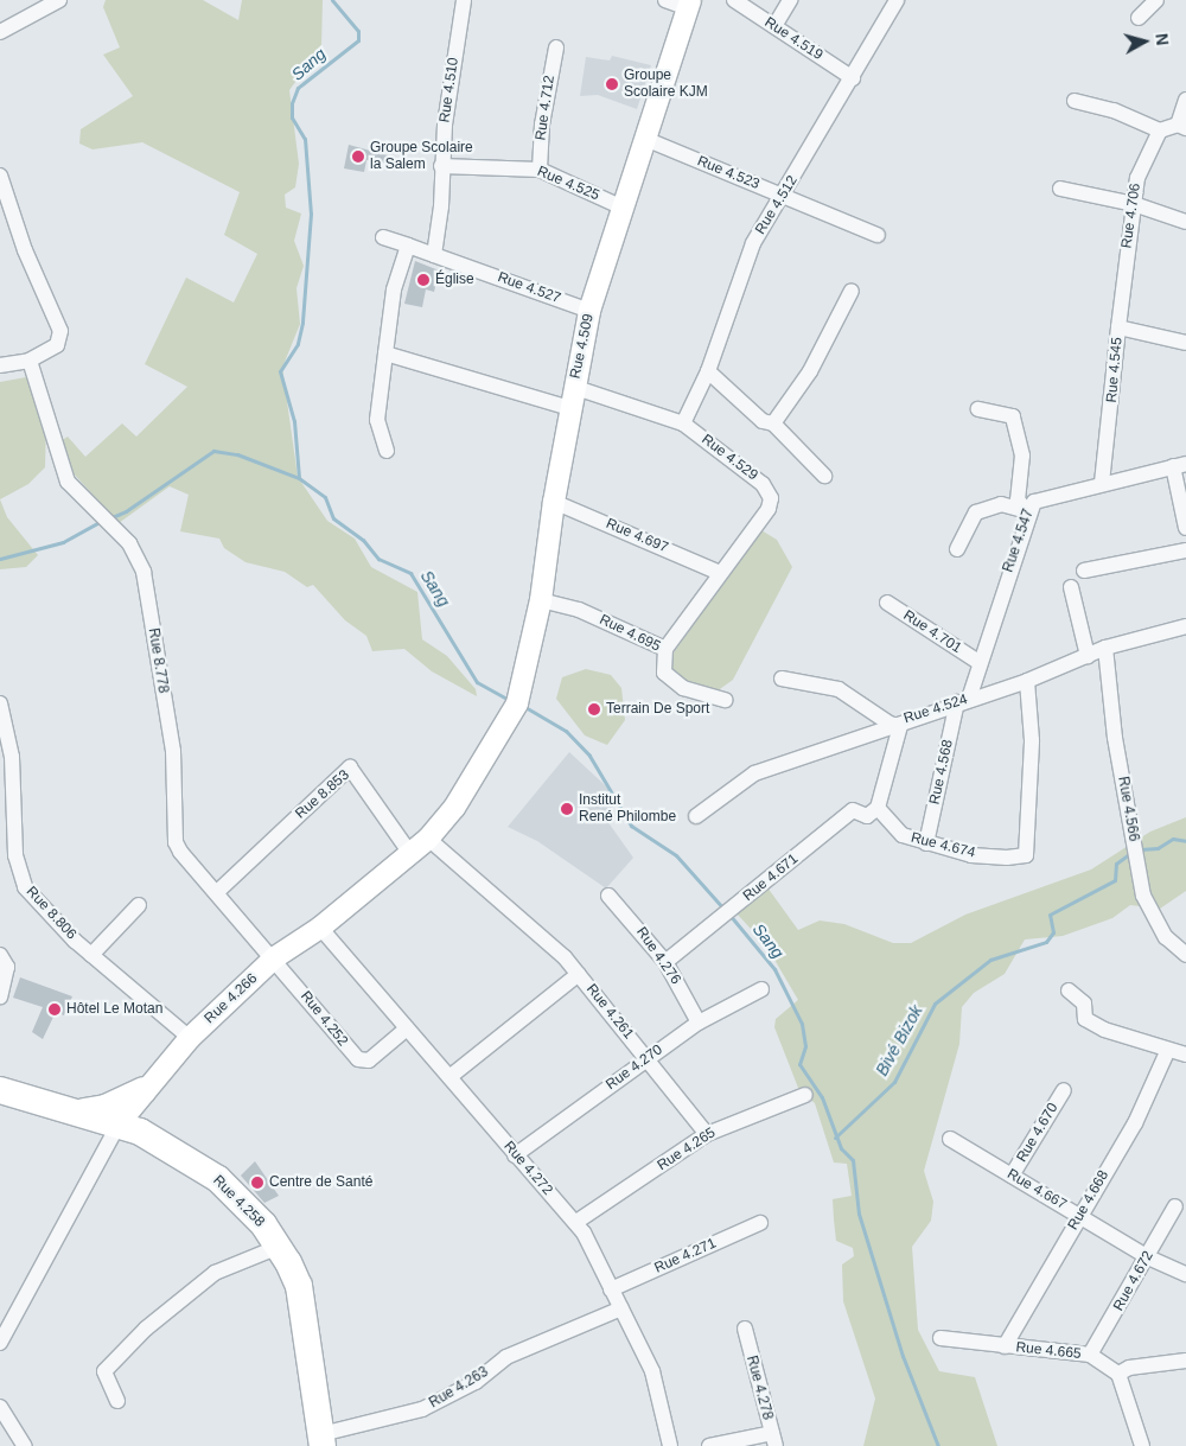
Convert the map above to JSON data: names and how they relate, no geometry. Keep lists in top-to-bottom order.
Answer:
{
  "streets": {
    "highway": ["Rue 4.258"],
    "street": [
      "Rue 4.519",
      "Rue 4.510",
      "Rue 4.712",
      "Rue 4.523",
      "Rue 4.525",
      "Rue 4.512",
      "Rue 4.706",
      "Rue 4.527",
      "Rue 4.509",
      "Rue 4.545",
      "Rue 4.529",
      "Rue 4.697",
      "Rue 4.547",
      "Rue 4.701",
      "Rue 4.695",
      "Rue 8.778",
      "Rue 4.524",
      "Rue 4.568",
      "Rue 8.853",
      "Rue 4.566",
      "Rue 4.674",
      "Rue 4.671",
      "Rue 8.806",
      "Rue 4.276",
      "Rue 4.266",
      "Rue 4.261",
      "Rue 4.252",
      "Rue 4.270",
      "Rue 4.670",
      "Rue 4.265",
      "Rue 4.272",
      "Rue 4.667",
      "Rue 4.668",
      "Rue 4.271",
      "Rue 4.672",
      "Rue 4.665",
      "Rue 4.263",
      "Rue 4.278"
    ]
  },
  "crossings": [
    ["Rue 4.519", "Rue 4.512"],
    ["Rue 4.510", "Rue 4.525"],
    ["Rue 4.510", "Rue 4.527"],
    ["Rue 4.712", "Rue 4.525"],
    ["Rue 4.523", "Rue 4.512"],
    ["Rue 4.523", "Rue 4.509"],
    ["Rue 4.525", "Rue 4.509"],
    ["Rue 4.512", "Rue 4.529"],
    ["Rue 4.706", "Rue 4.545"],
    ["Rue 4.527", "Rue 4.509"],
    ["Rue 4.509", "Rue 4.529"],
    ["Rue 4.509", "Rue 4.697"],
    ["Rue 4.509", "Rue 4.695"],
    ["Rue 4.509", "Rue 4.266"],
    ["Rue 4.545", "Rue 4.547"],
    ["Rue 4.529", "Rue 4.697"],
    ["Rue 4.529", "Rue 4.695"],
    ["Rue 4.547", "Rue 4.701"],
    ["Rue 4.547", "Rue 4.524"],
    ["Rue 4.547", "Rue 4.568"],
    ["Rue 8.778", "Rue 8.853"],
    ["Rue 8.778", "Rue 4.266"],
    ["Rue 8.778", "Rue 4.252"],
    ["Rue 4.524", "Rue 4.568"],
    ["Rue 4.524", "Rue 4.566"],
    ["Rue 4.524", "Rue 4.674"],
    ["Rue 4.568", "Rue 4.674"],
    ["Rue 8.853", "Rue 4.266"],
    ["Rue 4.674", "Rue 4.671"],
    ["Rue 4.671", "Rue 4.276"],
    ["Rue 8.806", "Rue 4.266"],
    ["Rue 4.276", "Rue 4.270"],
    ["Rue 4.266", "Rue 4.261"],
    ["Rue 4.266", "Rue 4.252"],
    ["Rue 4.266", "Rue 4.272"],
    ["Rue 4.266", "Rue 4.258"],
    ["Rue 4.261", "Rue 4.270"],
    ["Rue 4.261", "Rue 4.265"],
    ["Rue 4.261", "Rue 4.272"],
    ["Rue 4.252", "Rue 4.272"],
    ["Rue 4.270", "Rue 4.272"],
    ["Rue 4.670", "Rue 4.667"],
    ["Rue 4.265", "Rue 4.272"],
    ["Rue 4.272", "Rue 4.271"],
    ["Rue 4.272", "Rue 4.263"],
    ["Rue 4.667", "Rue 4.668"],
    ["Rue 4.667", "Rue 4.672"],
    ["Rue 4.668", "Rue 4.665"],
    ["Rue 4.258", "Rue 4.263"],
    ["Rue 4.672", "Rue 4.665"]
  ],
  "water": ["Sang", "Bivé Bizok"],
  "places": [
    "Groupe Scolaire KJM",
    "Groupe Scolaire la Salem",
    "Église",
    "Terrain De Sport",
    "Institut René Philombe",
    "Hôtel Le Motan",
    "Centre de Santé"
  ],
  "north": "right"
}
